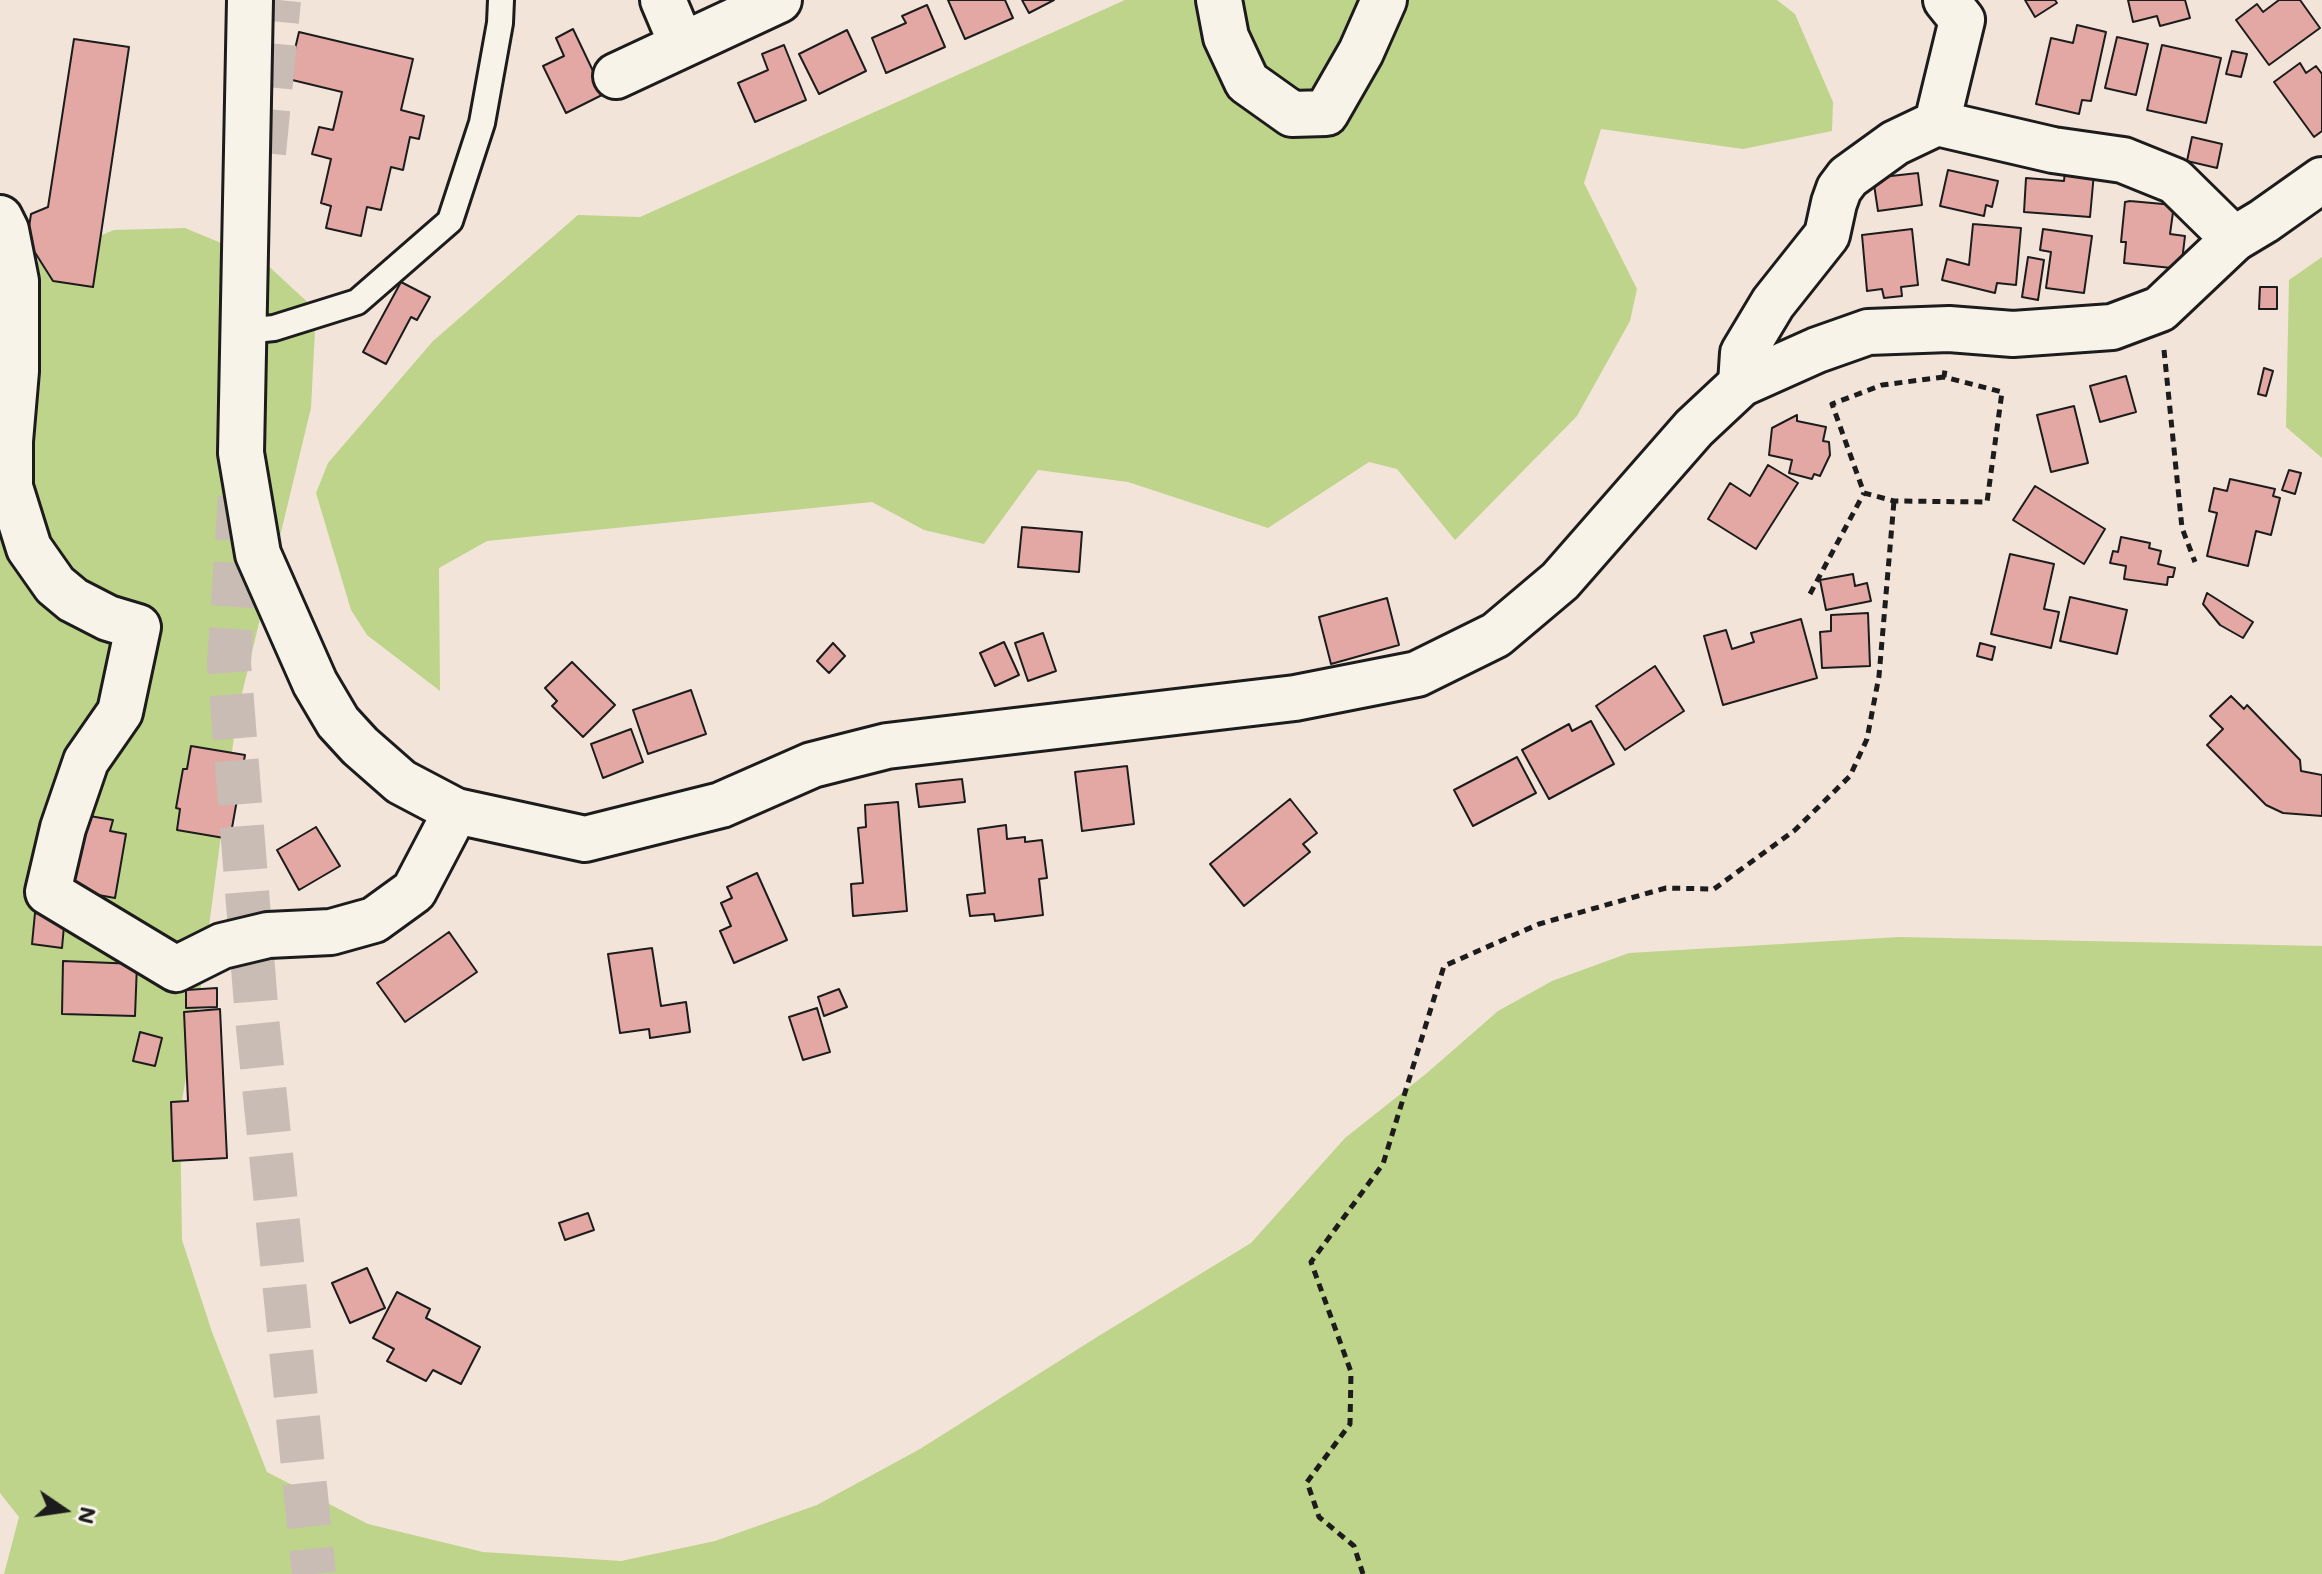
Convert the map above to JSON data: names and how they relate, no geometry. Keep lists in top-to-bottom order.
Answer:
{
  "north": "right"
}
